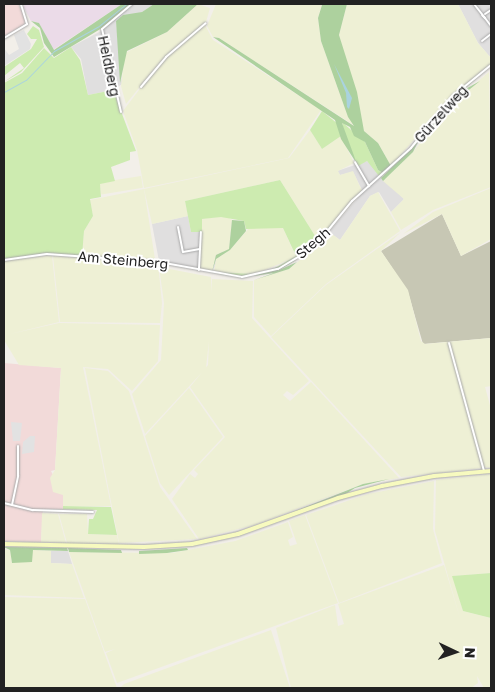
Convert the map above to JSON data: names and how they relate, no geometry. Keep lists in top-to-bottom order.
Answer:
{
  "streets": {
    "street": [
      "Heidberg",
      "Gürzelweg",
      "Stegh",
      "Am Steinberg"
    ]
  },
  "crossings": [
    ["Gürzelweg", "Stegh"],
    ["Stegh", "Am Steinberg"]
  ],
  "north": "right"
}
